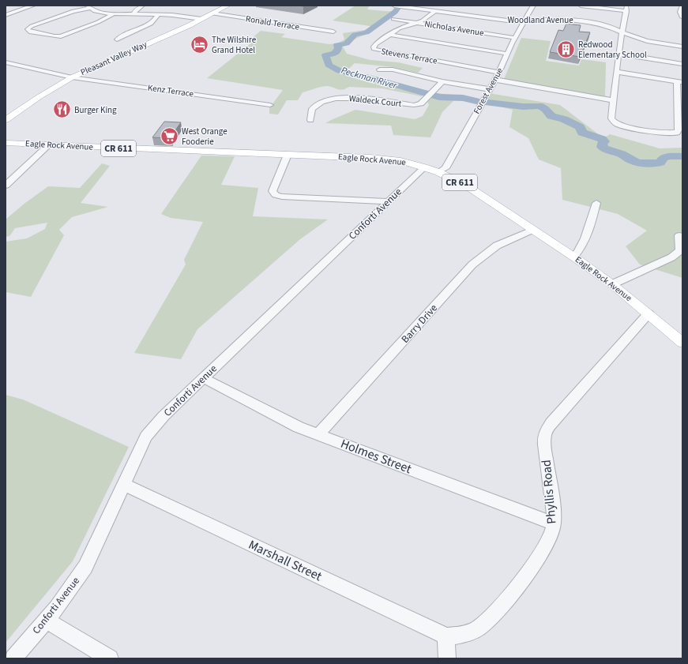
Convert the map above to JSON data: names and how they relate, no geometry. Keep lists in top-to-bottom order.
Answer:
{
  "streets": {
    "main road": ["Pleasant Valley Way", "Eagle Rock Avenue", "CR 611"],
    "street": [
      "Woodland Avenue",
      "Ronald Terrace",
      "Nicholas Avenue",
      "Stevens Terrace",
      "Kenz Terrace",
      "Forest Avenue",
      "Waldeck Court",
      "Conforti Avenue",
      "Barry Drive",
      "Holmes Street",
      "Phyllis Road",
      "Marshall Street"
    ]
  },
  "crossings": [
    ["Woodland Avenue", "Stevens Terrace"],
    ["Woodland Avenue", "Forest Avenue"],
    ["Ronald Terrace", "Pleasant Valley Way"],
    ["Nicholas Avenue", "Stevens Terrace"],
    ["Nicholas Avenue", "Forest Avenue"],
    ["Stevens Terrace", "Forest Avenue"],
    ["Pleasant Valley Way", "Kenz Terrace"],
    ["Forest Avenue", "Eagle Rock Avenue"],
    ["Eagle Rock Avenue", "Conforti Avenue"],
    ["Eagle Rock Avenue", "Barry Drive"],
    ["Eagle Rock Avenue", "Phyllis Road"],
    ["Conforti Avenue", "Holmes Street"],
    ["Conforti Avenue", "Marshall Street"],
    ["Barry Drive", "Holmes Street"],
    ["Holmes Street", "Phyllis Road"],
    ["Phyllis Road", "Marshall Street"]
  ],
  "water": ["Peckman River"],
  "places": {
    "hotel": ["The Wilshire Grand Hotel"],
    "building": ["Redwood Elementary School"],
    "restaurant": ["Burger King"],
    "supermarket": ["West Orange Fooderie"]
  }
}
